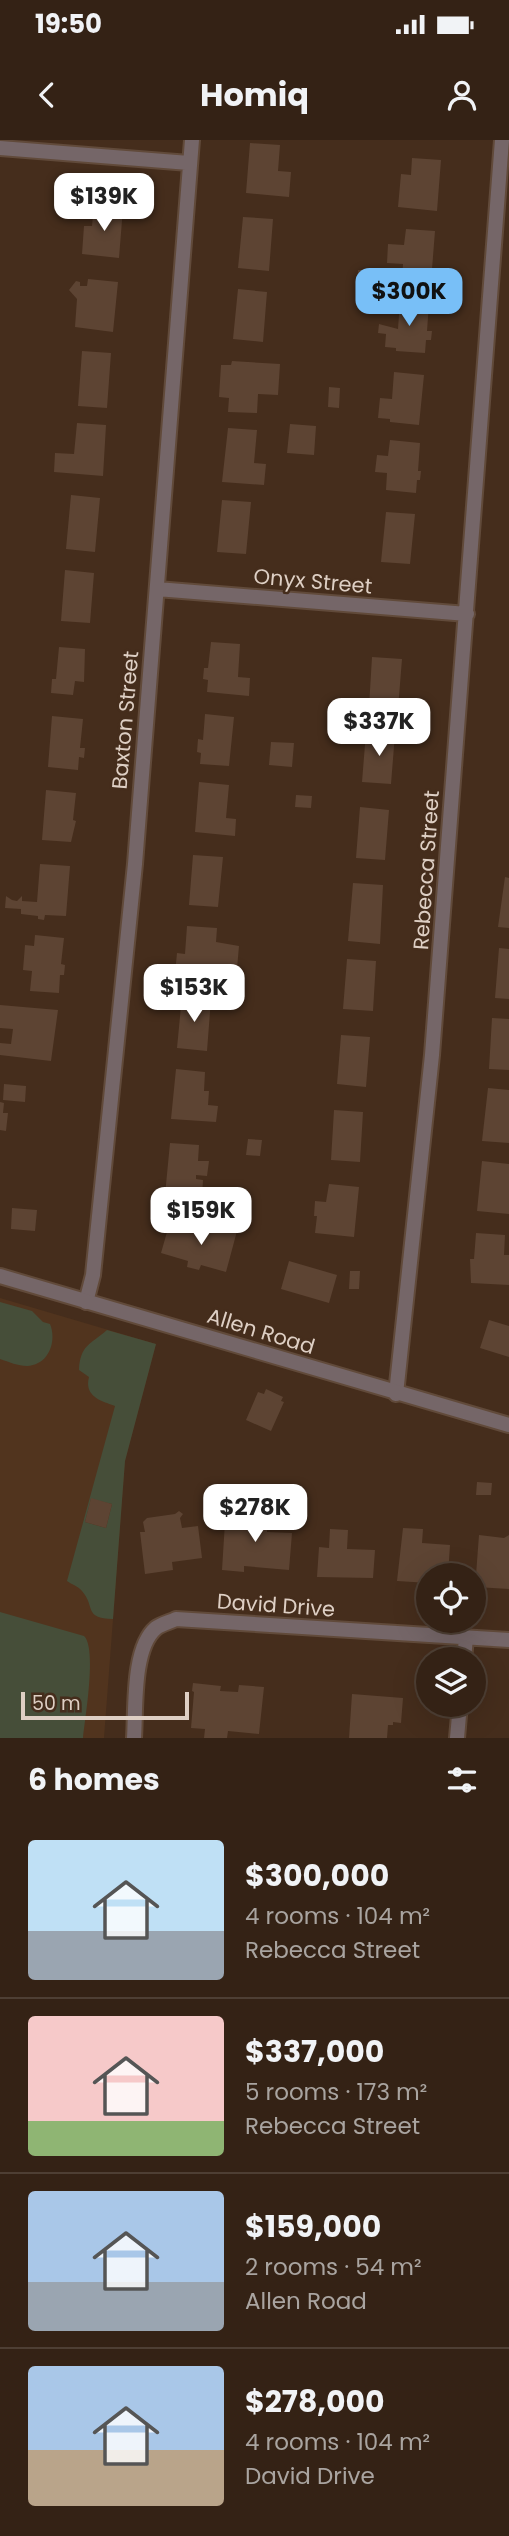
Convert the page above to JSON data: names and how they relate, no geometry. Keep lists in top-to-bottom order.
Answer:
{
  "streets": {
    "street": [
      "Onyx Street",
      "Baxton Street",
      "Rebecca Street",
      "Allen Road",
      "David Drive"
    ]
  },
  "crossings": [
    ["Onyx Street", "Baxton Street"],
    ["Onyx Street", "Rebecca Street"],
    ["Baxton Street", "Allen Road"],
    ["Rebecca Street", "Allen Road"]
  ],
  "scale_bar": "50 m",
  "page": {
    "status": "19:50",
    "header": "Homiq",
    "price": [
      "$139K",
      "$300K",
      "$337K",
      "$153K",
      "$159K",
      "$278K"
    ],
    "scale": "50 m",
    "heading": "6 homes",
    "list": [
      {
        "name": "$300,000",
        "note": "4 rooms · 104 m² · Rebecca Street"
      },
      {
        "name": "$337,000",
        "note": "5 rooms · 173 m² · Rebecca Street"
      },
      {
        "name": "$159,000",
        "note": "2 rooms · 54 m² · Allen Road"
      },
      {
        "name": "$278,000",
        "note": "4 rooms · 104 m² · David Drive"
      }
    ]
  }
}
